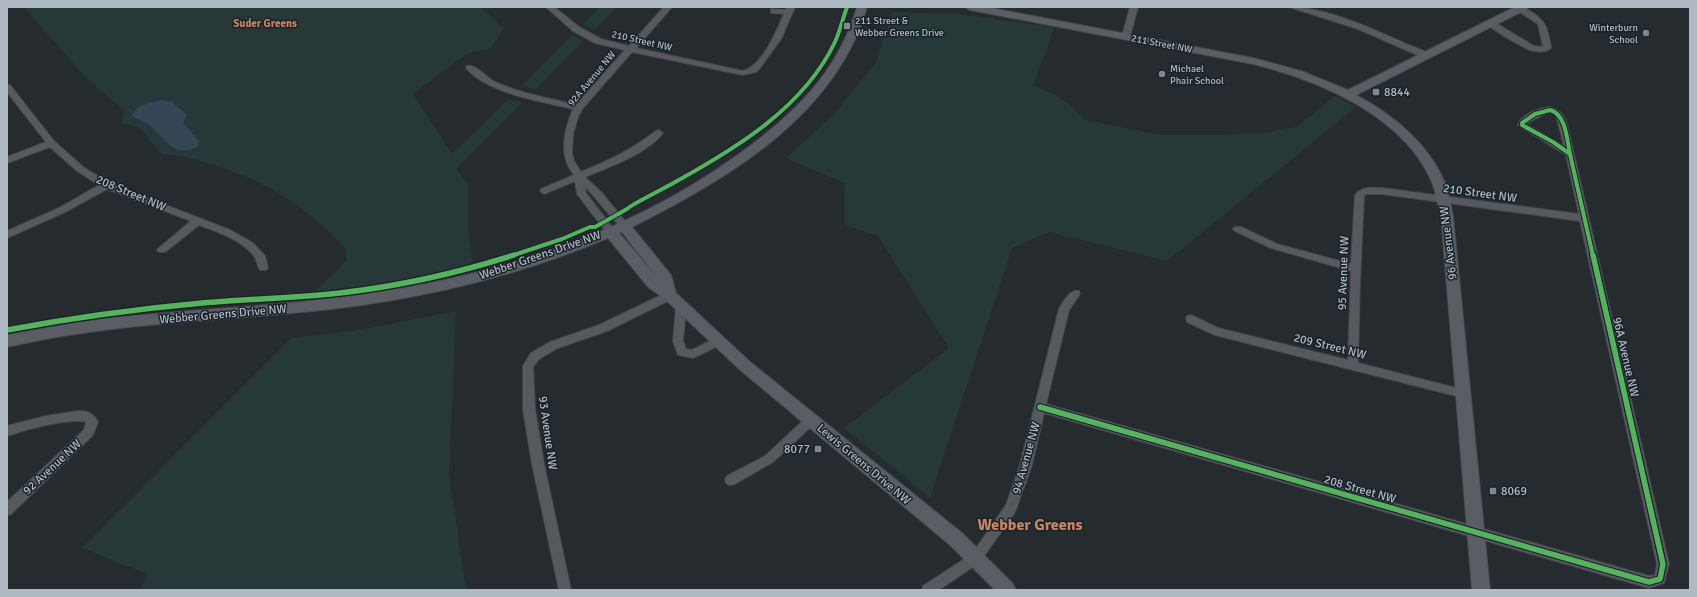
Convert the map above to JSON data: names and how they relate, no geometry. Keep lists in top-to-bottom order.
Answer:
{
  "streets": {
    "street": [
      "210 Street NW",
      "211 Street NW",
      "92A Avenue NW",
      "208 Street NW",
      "96 Avenue NW",
      "Webber Greens Drive NW",
      "95 Avenue NW",
      "209 Street NW",
      "96A Avenue NW",
      "93 Avenue NW",
      "94 Avenue NW",
      "Lewis Greens Drive NW",
      "92 Avenue NW"
    ]
  },
  "crossings": [
    ["210 Street NW", "92A Avenue NW"],
    ["210 Street NW", "96 Avenue NW"],
    ["210 Street NW", "95 Avenue NW"],
    ["210 Street NW", "96A Avenue NW"],
    ["211 Street NW", "96 Avenue NW"],
    ["92A Avenue NW", "Webber Greens Drive NW"],
    ["92A Avenue NW", "Lewis Greens Drive NW"],
    ["208 Street NW", "96 Avenue NW"],
    ["208 Street NW", "96A Avenue NW"],
    ["208 Street NW", "94 Avenue NW"],
    ["96 Avenue NW", "209 Street NW"],
    ["Webber Greens Drive NW", "Lewis Greens Drive NW"],
    ["95 Avenue NW", "209 Street NW"],
    ["93 Avenue NW", "Lewis Greens Drive NW"],
    ["94 Avenue NW", "Lewis Greens Drive NW"]
  ],
  "districts": ["Suder Greens", "Webber Greens"],
  "places": {
    "transit": [
      "211 Street & Webber Greens Drive",
      "8844",
      "8077",
      "8069"
    ],
    "other": ["Winterburn School", "Michael Phair School"]
  }
}
